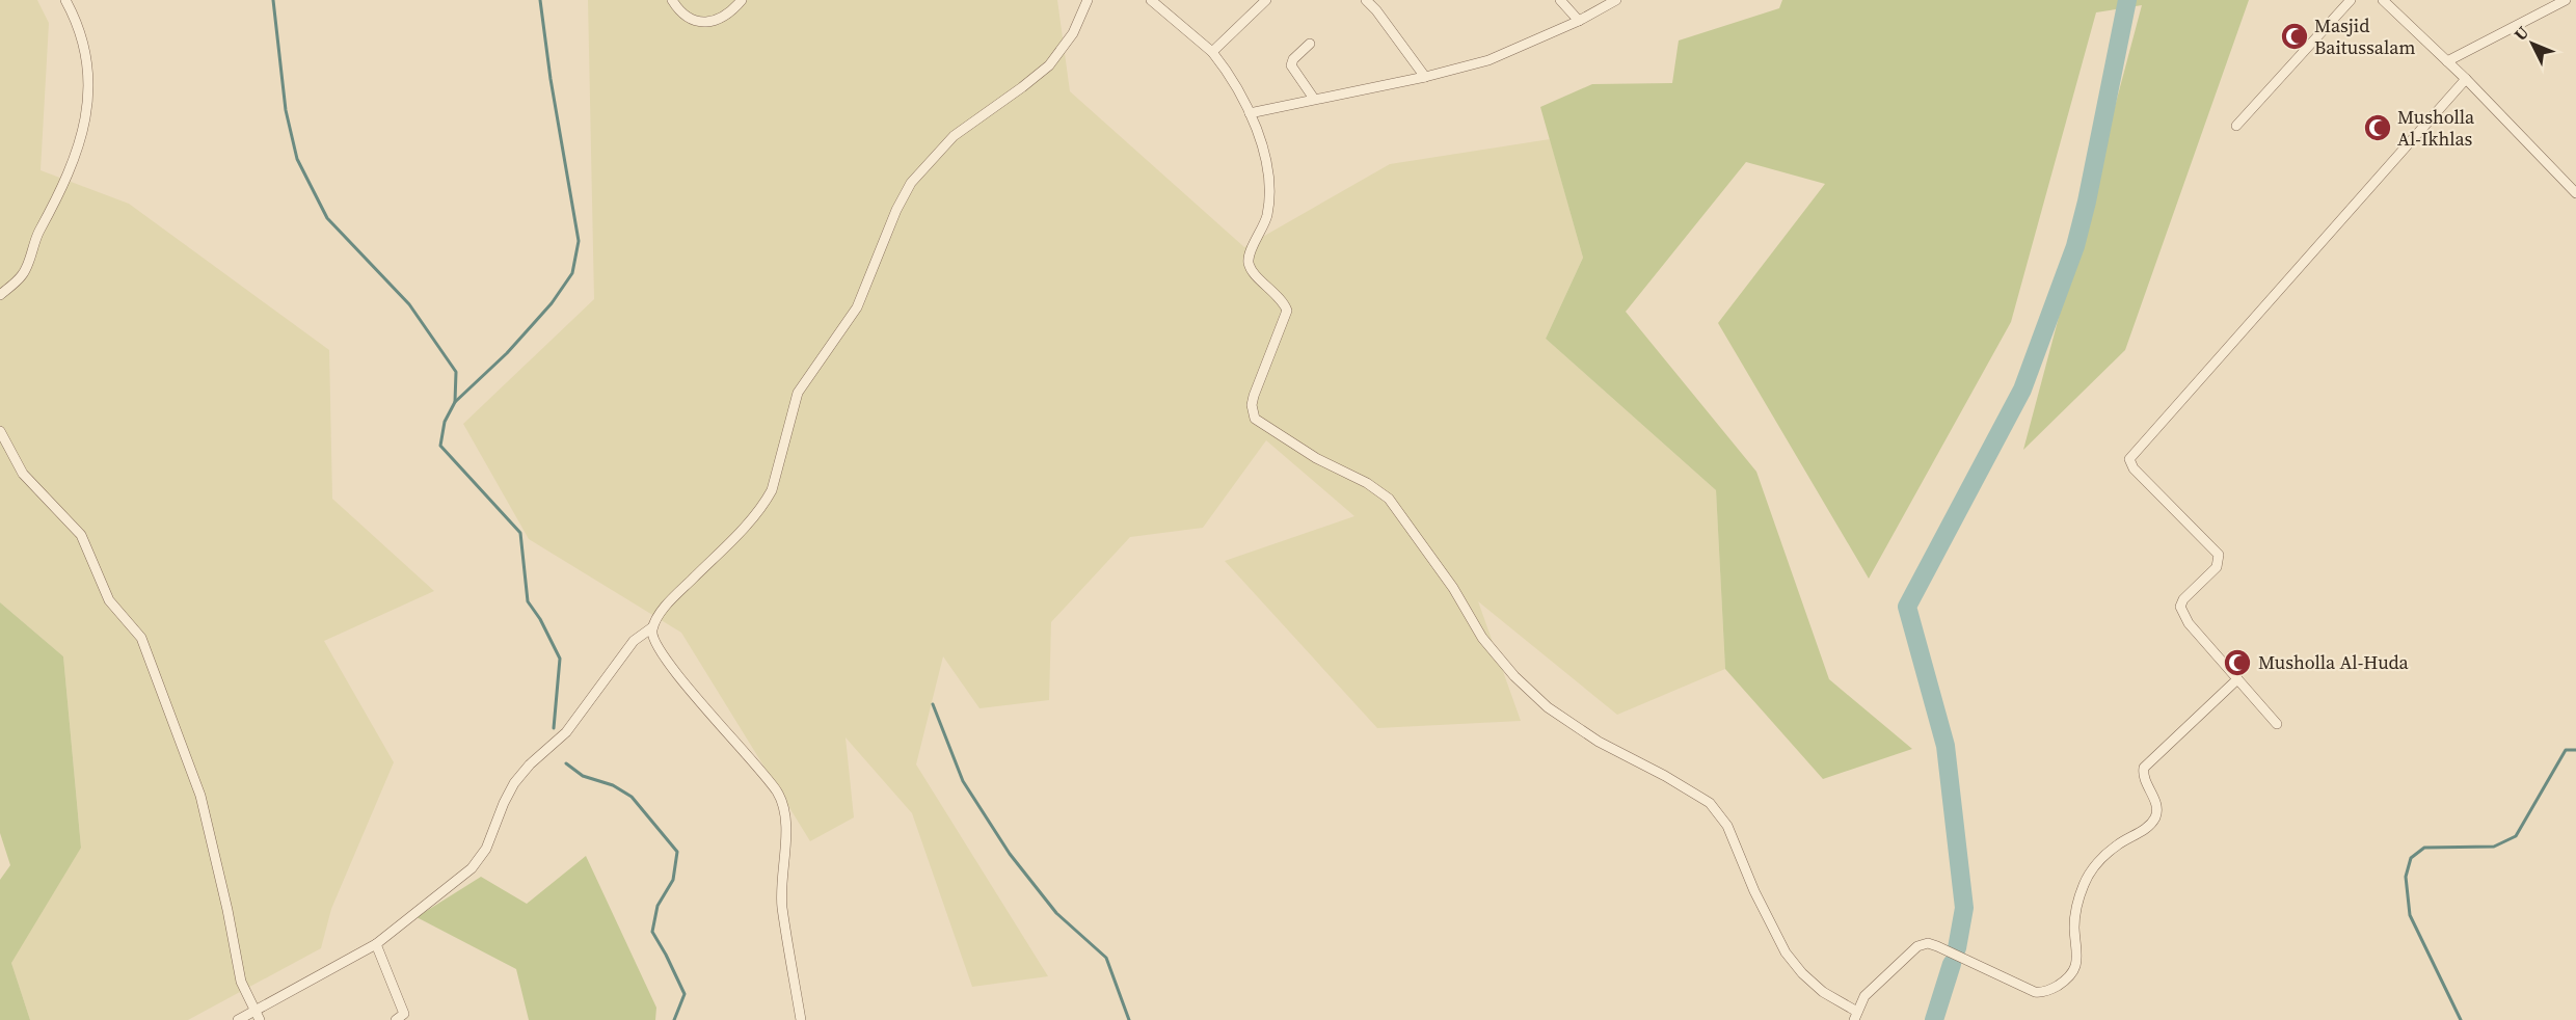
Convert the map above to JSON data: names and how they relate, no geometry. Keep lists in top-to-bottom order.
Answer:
{
  "places": {
    "mosque": ["Masjid Baitussalam", "Musholla Al-Ikhlas", "Musholla Al-Huda"]
  },
  "north": "top left"
}
